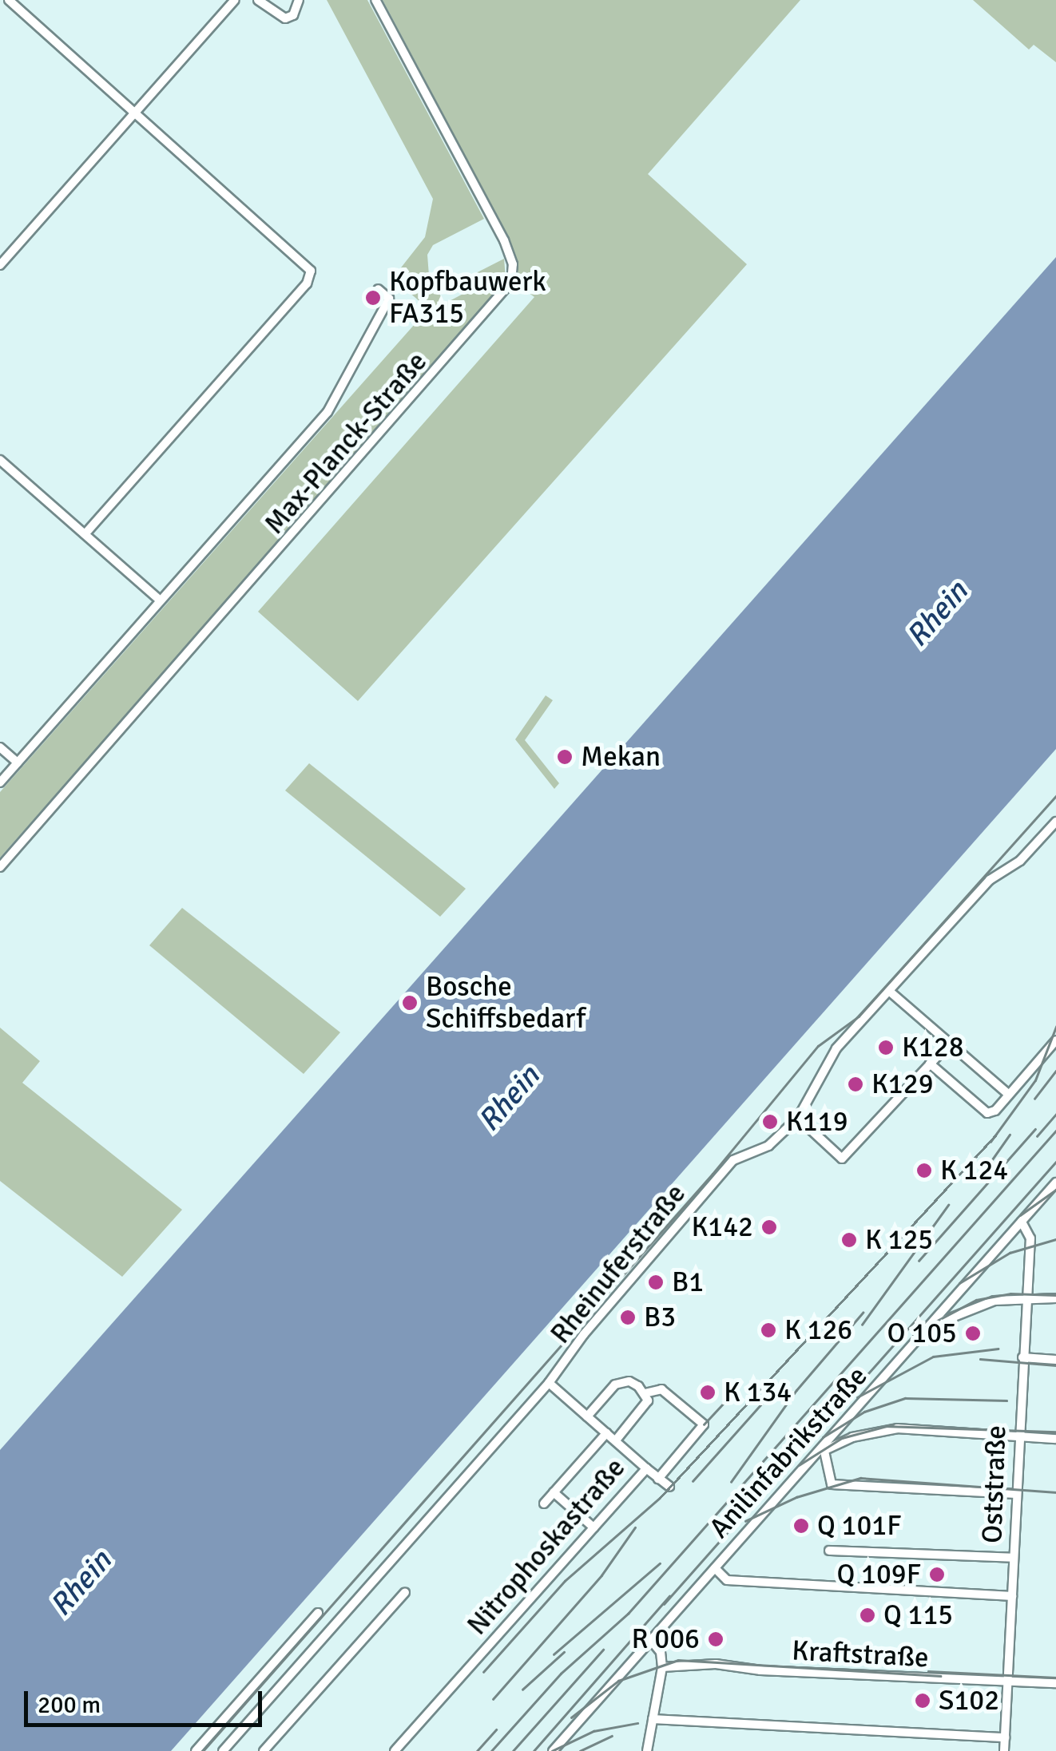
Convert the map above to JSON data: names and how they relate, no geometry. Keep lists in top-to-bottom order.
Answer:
{
  "streets": {
    "street": [
      "Max-Planck-Straße",
      "Rheinuferstraße",
      "Anilinfabrikstraße",
      "Oststraße",
      "Nitrophoskastraße",
      "Kraftstraße"
    ]
  },
  "crossings": [
    ["Rheinuferstraße", "Nitrophoskastraße"],
    ["Anilinfabrikstraße", "Oststraße"],
    ["Oststraße", "Kraftstraße"]
  ],
  "water": ["Rhein"],
  "places": [
    "Kopfbauwerk FA315",
    "Mekan",
    "Bosche Schiffsbedarf",
    "K128",
    "K129",
    "K119",
    "K 124",
    "K142",
    "K 125",
    "B1",
    "B3",
    "K 126",
    "O 105",
    "K 134",
    "Q 101F",
    "Q 109F",
    "Q 115",
    "R 006",
    "S102"
  ],
  "scale_bar": "200 m"
}
